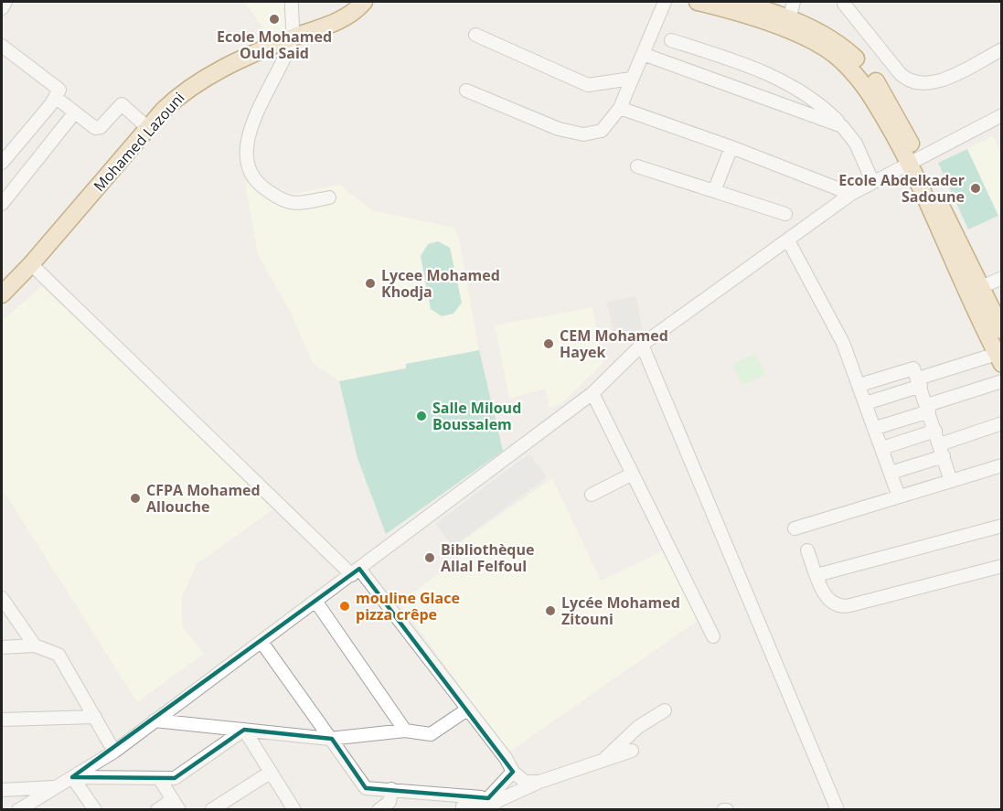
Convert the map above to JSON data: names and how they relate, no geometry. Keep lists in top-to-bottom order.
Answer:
{
  "streets": {
    "main road": ["Mohamed Lazouni"]
  },
  "places": [
    "Ecole Mohamed Ould Said",
    "Ecole Abdelkader Sadoune",
    "Lycee Mohamed Khodja",
    "CEM Mohamed Hayek",
    "Salle Miloud Boussalem",
    "CFPA Mohamed Allouche",
    "Bibliothèque Allal Felfoul",
    "mouline Glace pizza crêpe",
    "Lycée Mohamed Zitouni"
  ]
}
